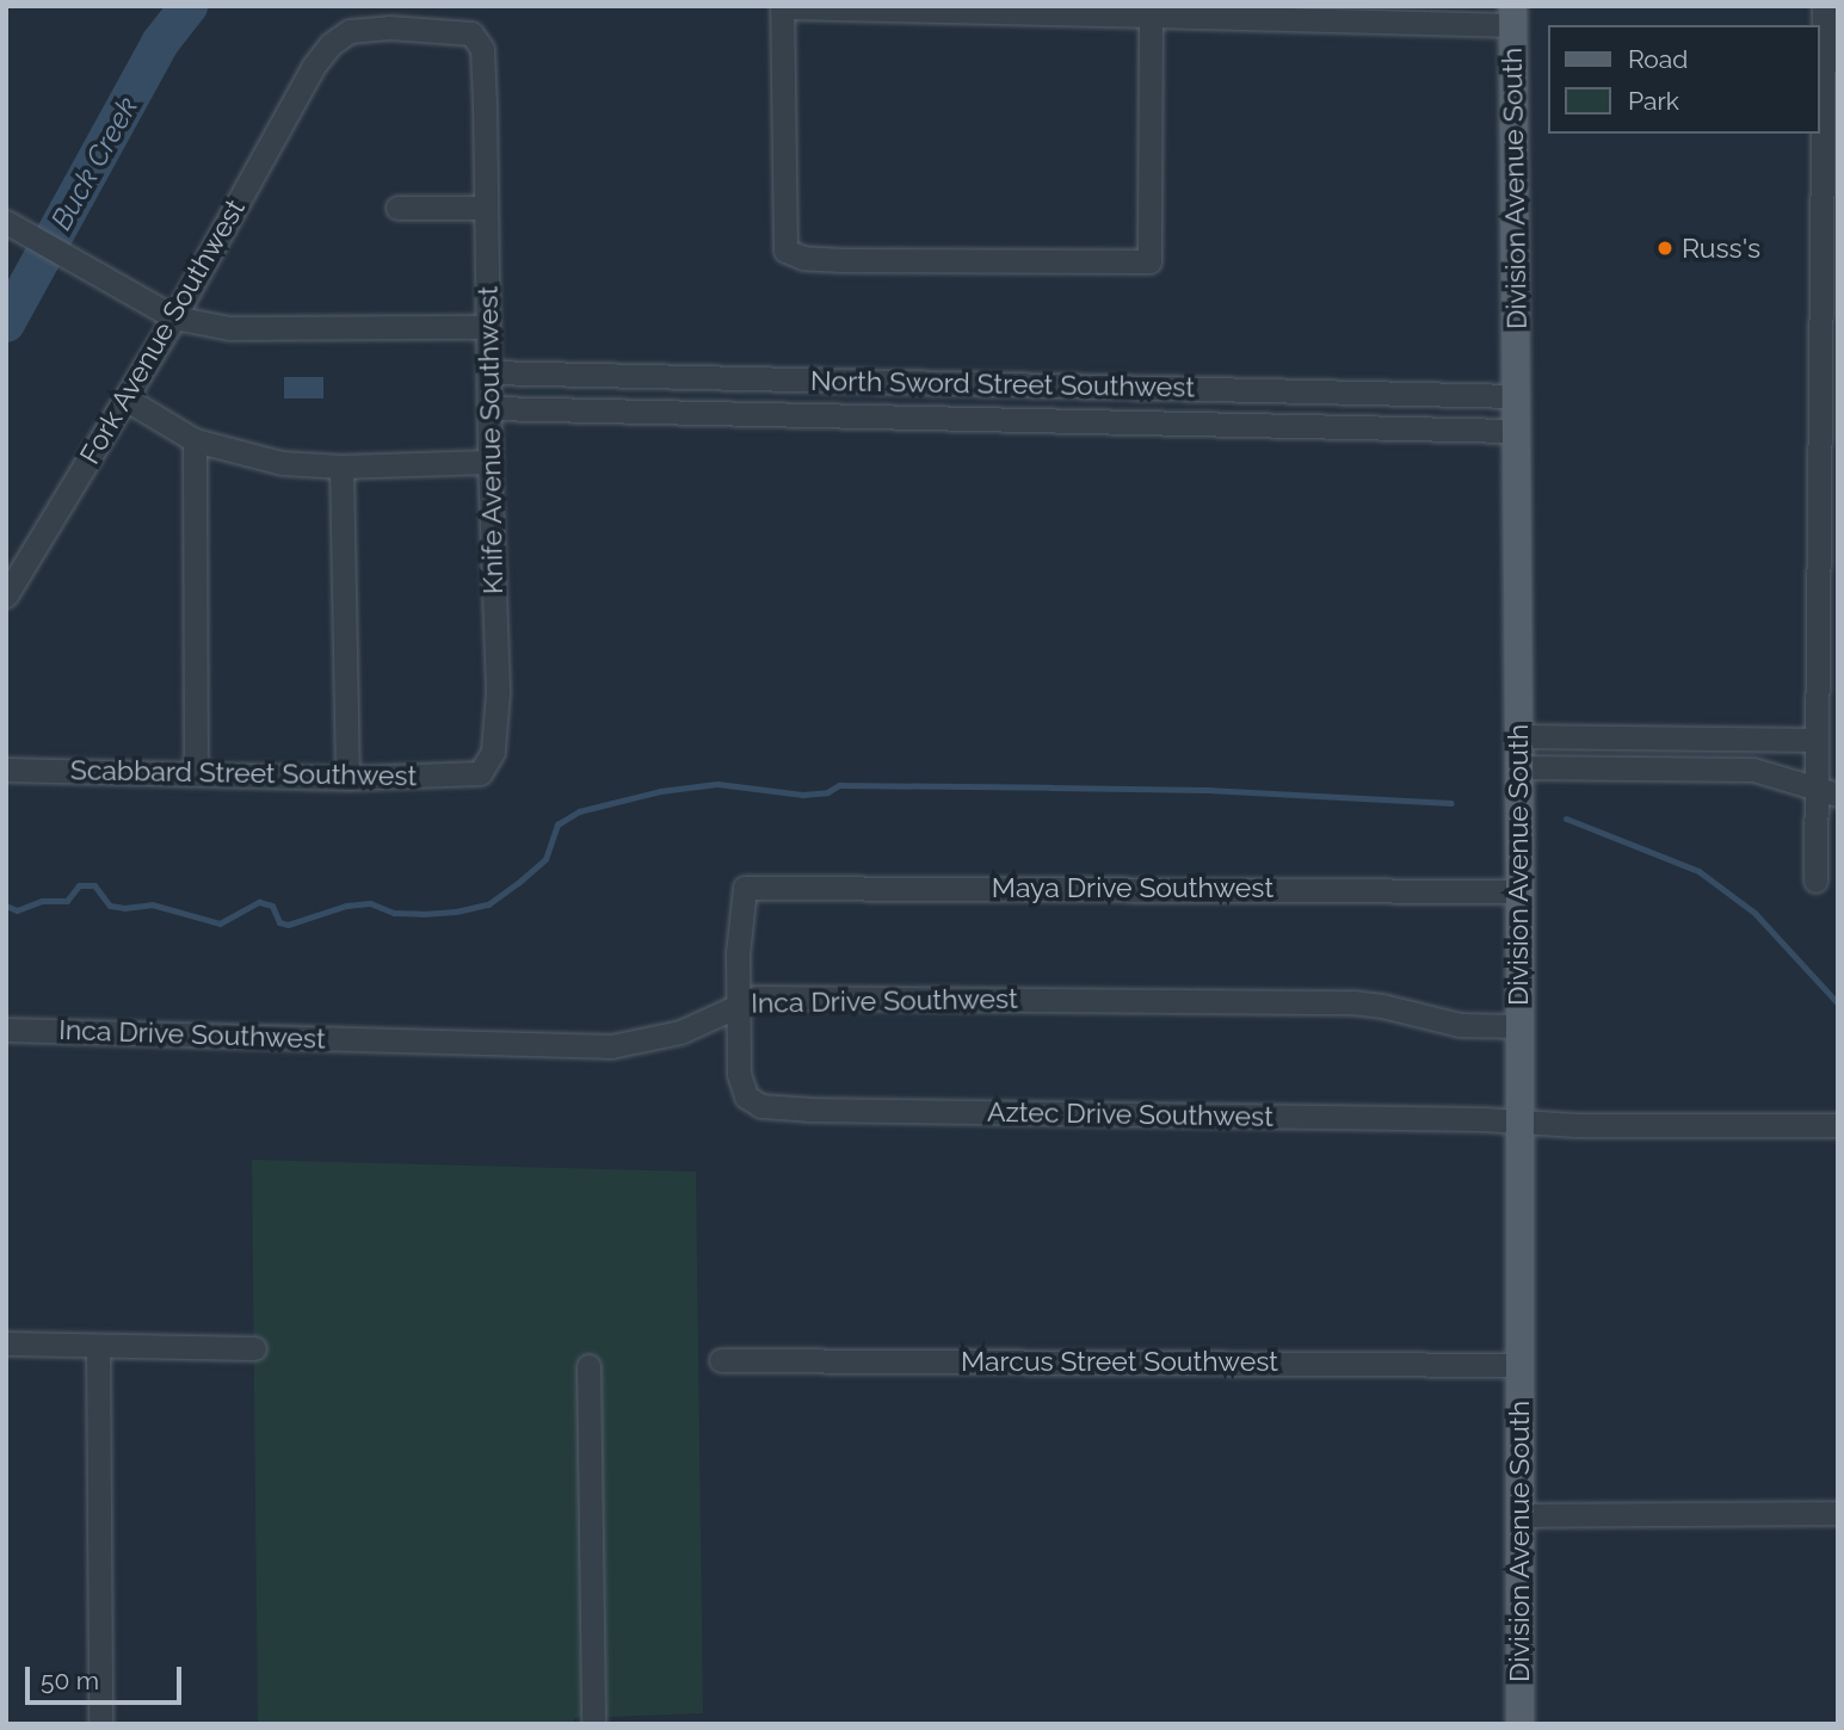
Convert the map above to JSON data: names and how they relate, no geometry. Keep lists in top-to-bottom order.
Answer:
{
  "streets": {
    "main road": ["Division Avenue South"],
    "street": [
      "Fork Avenue Southwest",
      "North Sword Street Southwest",
      "Knife Avenue Southwest",
      "Scabbard Street Southwest",
      "Maya Drive Southwest",
      "Inca Drive Southwest",
      "Aztec Drive Southwest",
      "Marcus Street Southwest"
    ]
  },
  "crossings": [
    ["Division Avenue South", "North Sword Street Southwest"],
    ["Division Avenue South", "Maya Drive Southwest"],
    ["Division Avenue South", "Inca Drive Southwest"],
    ["Division Avenue South", "Aztec Drive Southwest"],
    ["Division Avenue South", "Marcus Street Southwest"],
    ["Fork Avenue Southwest", "Knife Avenue Southwest"],
    ["North Sword Street Southwest", "Knife Avenue Southwest"],
    ["Knife Avenue Southwest", "Scabbard Street Southwest"],
    ["Maya Drive Southwest", "Inca Drive Southwest"],
    ["Maya Drive Southwest", "Aztec Drive Southwest"],
    ["Inca Drive Southwest", "Aztec Drive Southwest"]
  ],
  "water": ["Buck Creek"],
  "places": ["Russ's"],
  "legend": ["Road", "Park"],
  "scale_bar": "50 m"
}
